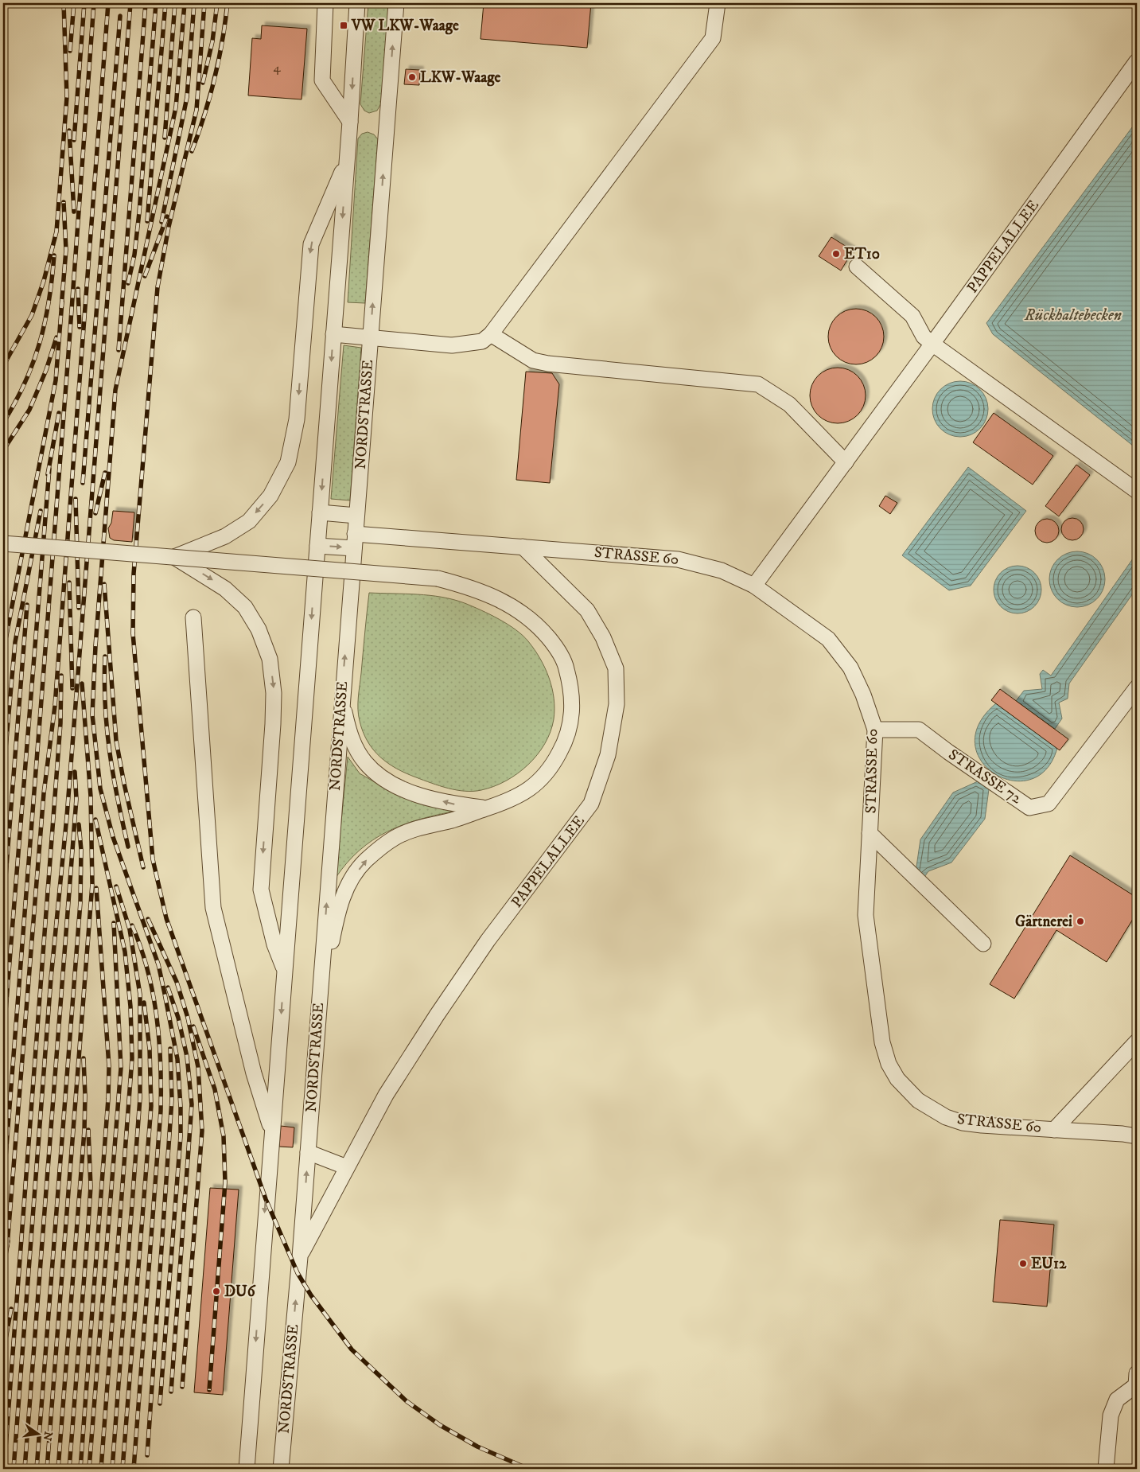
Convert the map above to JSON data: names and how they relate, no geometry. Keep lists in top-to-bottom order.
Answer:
{
  "streets": {
    "street": [
      "PAPPELALLEE",
      "NORDSTRASSE",
      "STRASSE 60",
      "STRASSE 72"
    ]
  },
  "crossings": [
    ["PAPPELALLEE", "NORDSTRASSE"],
    ["PAPPELALLEE", "STRASSE 60"],
    ["NORDSTRASSE", "STRASSE 60"],
    ["STRASSE 60", "STRASSE 72"]
  ],
  "water": ["Rückhaltebecken"],
  "places": {
    "transit": ["VW LKW-Waage"],
    "other": [
      "LKW-Waage",
      "ET10",
      "Gärtnerei",
      "EU12",
      "DU6"
    ]
  },
  "house_numbers": ["4"],
  "north": "right"
}
